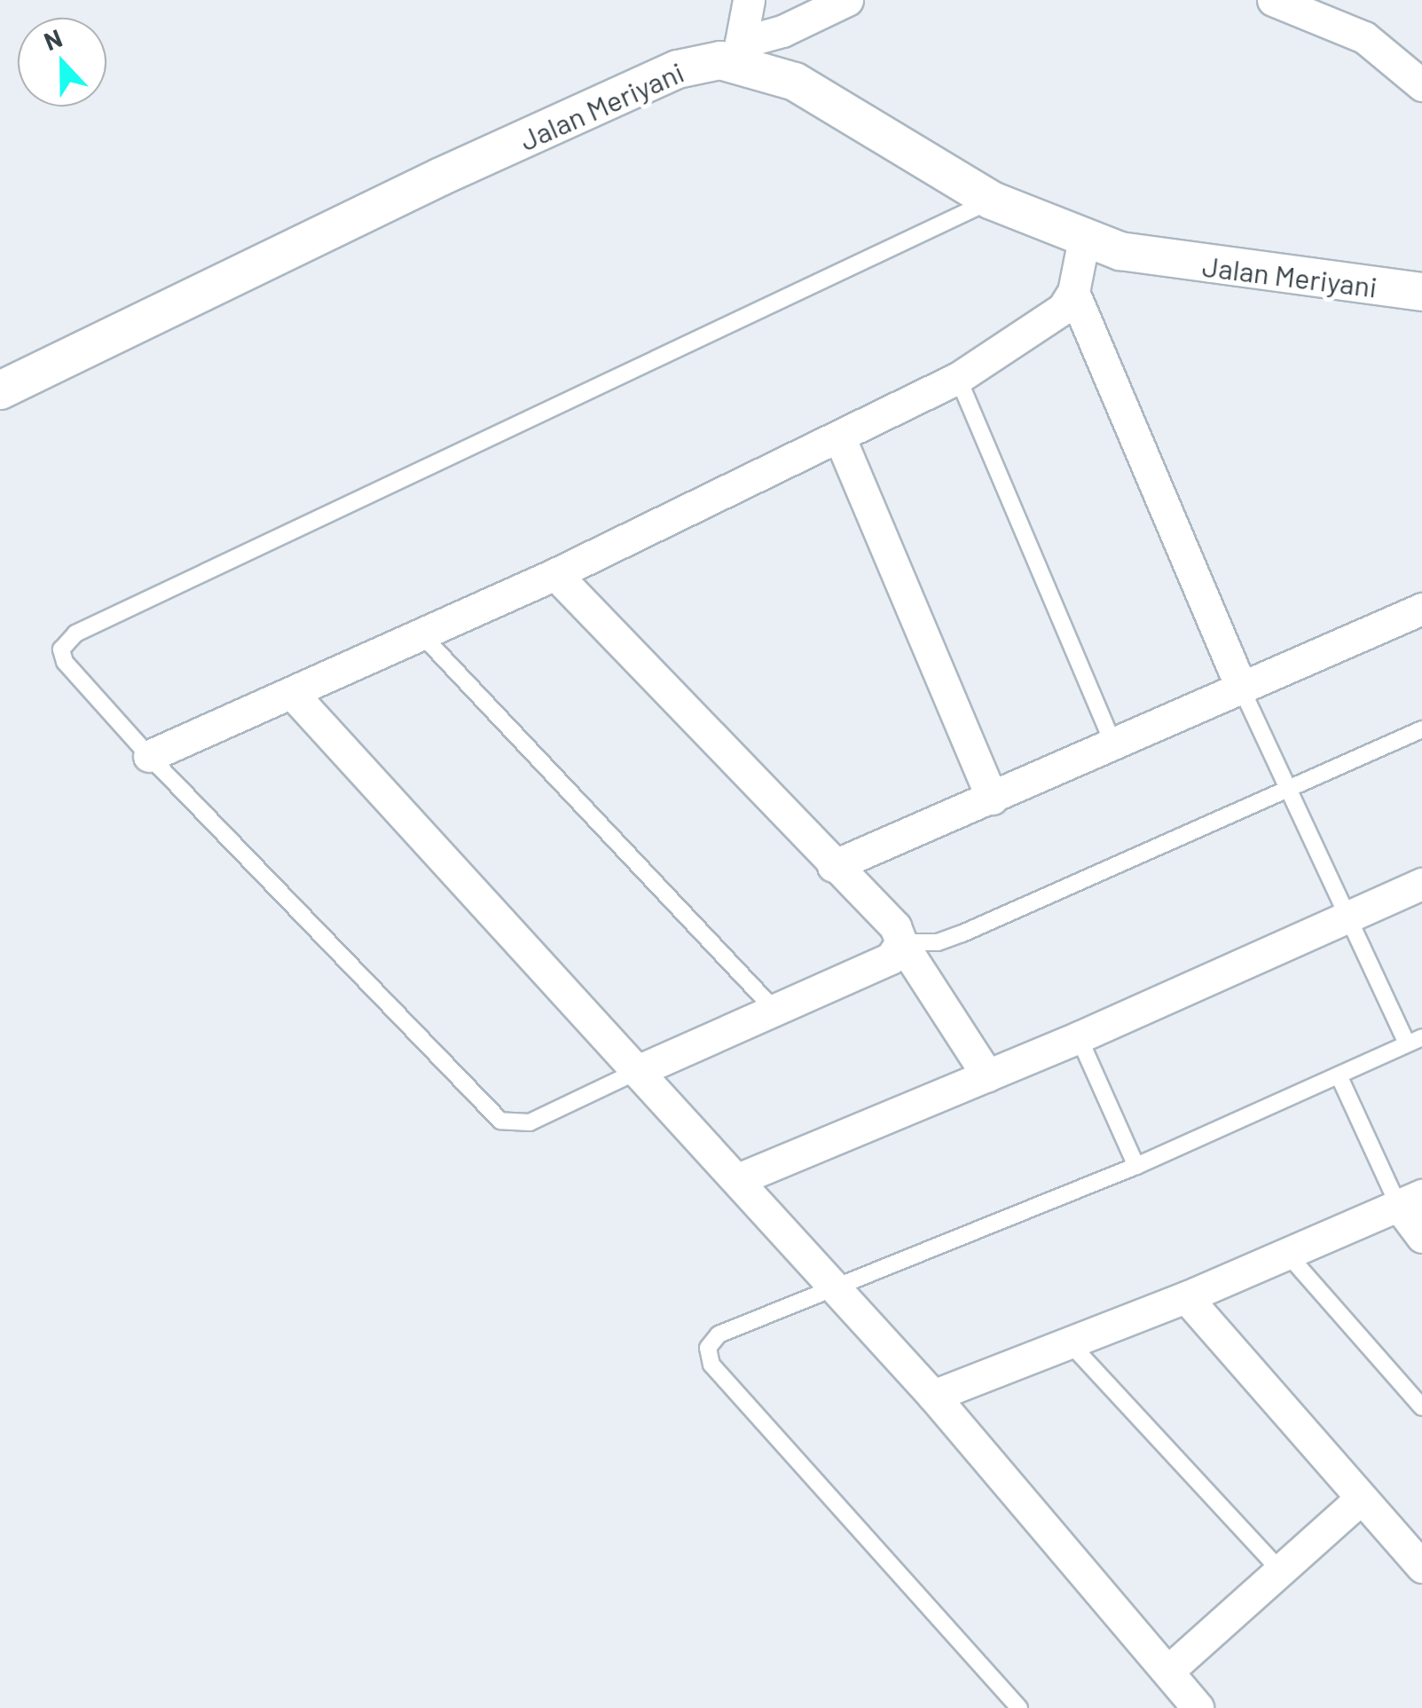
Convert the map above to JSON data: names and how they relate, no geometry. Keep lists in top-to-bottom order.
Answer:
{
  "streets": {
    "street": ["Jalan Meriyani"]
  },
  "north": "top"
}
